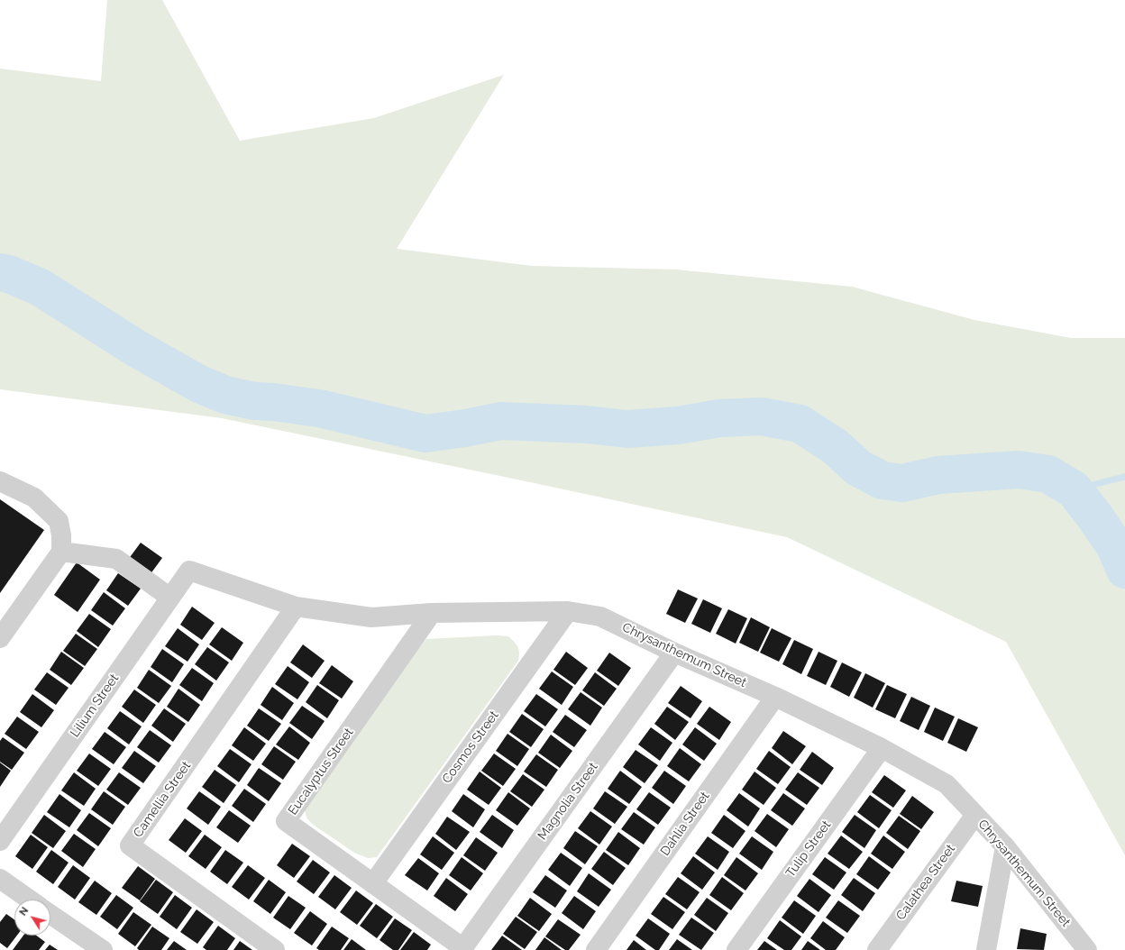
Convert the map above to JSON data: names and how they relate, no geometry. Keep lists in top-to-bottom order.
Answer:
{
  "streets": {
    "street": [
      "Chrysanthemum Street",
      "Lilium Street",
      "Cosmos Street",
      "Eucalyptus Street",
      "Camellia Street",
      "Magnolia Street",
      "Dahlia Street",
      "Tulip Street",
      "Calathea Street"
    ]
  },
  "crossings": [
    ["Chrysanthemum Street", "Lilium Street"],
    ["Chrysanthemum Street", "Cosmos Street"],
    ["Chrysanthemum Street", "Eucalyptus Street"],
    ["Chrysanthemum Street", "Camellia Street"],
    ["Chrysanthemum Street", "Magnolia Street"],
    ["Chrysanthemum Street", "Dahlia Street"],
    ["Chrysanthemum Street", "Tulip Street"],
    ["Chrysanthemum Street", "Calathea Street"],
    ["Cosmos Street", "Eucalyptus Street"],
    ["Eucalyptus Street", "Magnolia Street"]
  ],
  "north": "top left"
}
